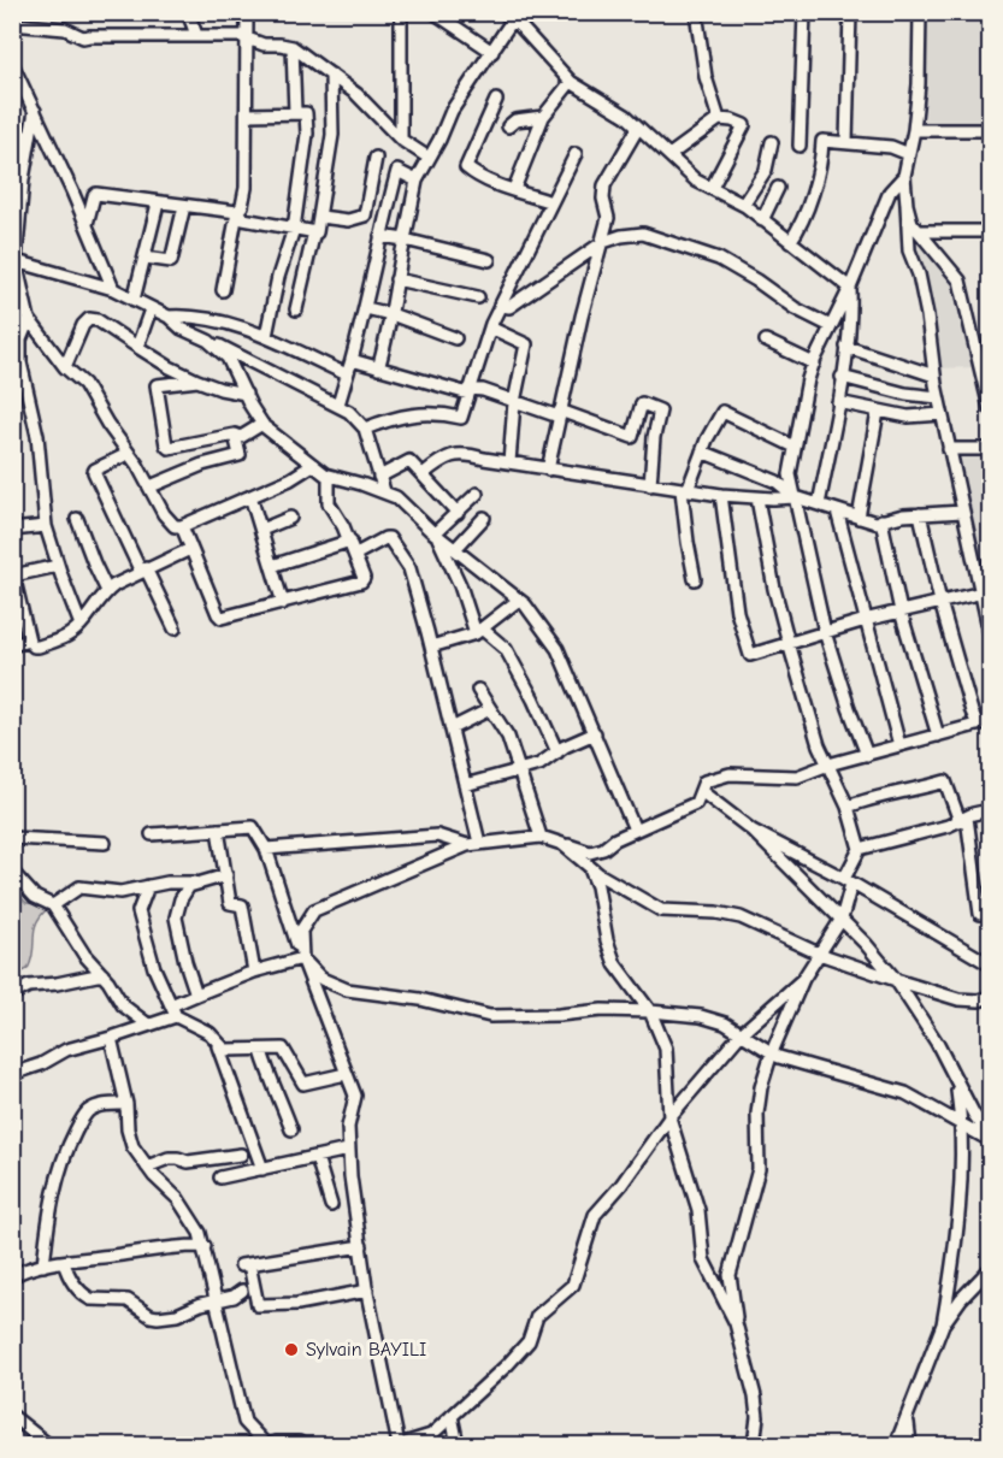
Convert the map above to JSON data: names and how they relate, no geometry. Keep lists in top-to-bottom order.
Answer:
{
  "places": ["Sylvain BAYILI"]
}
